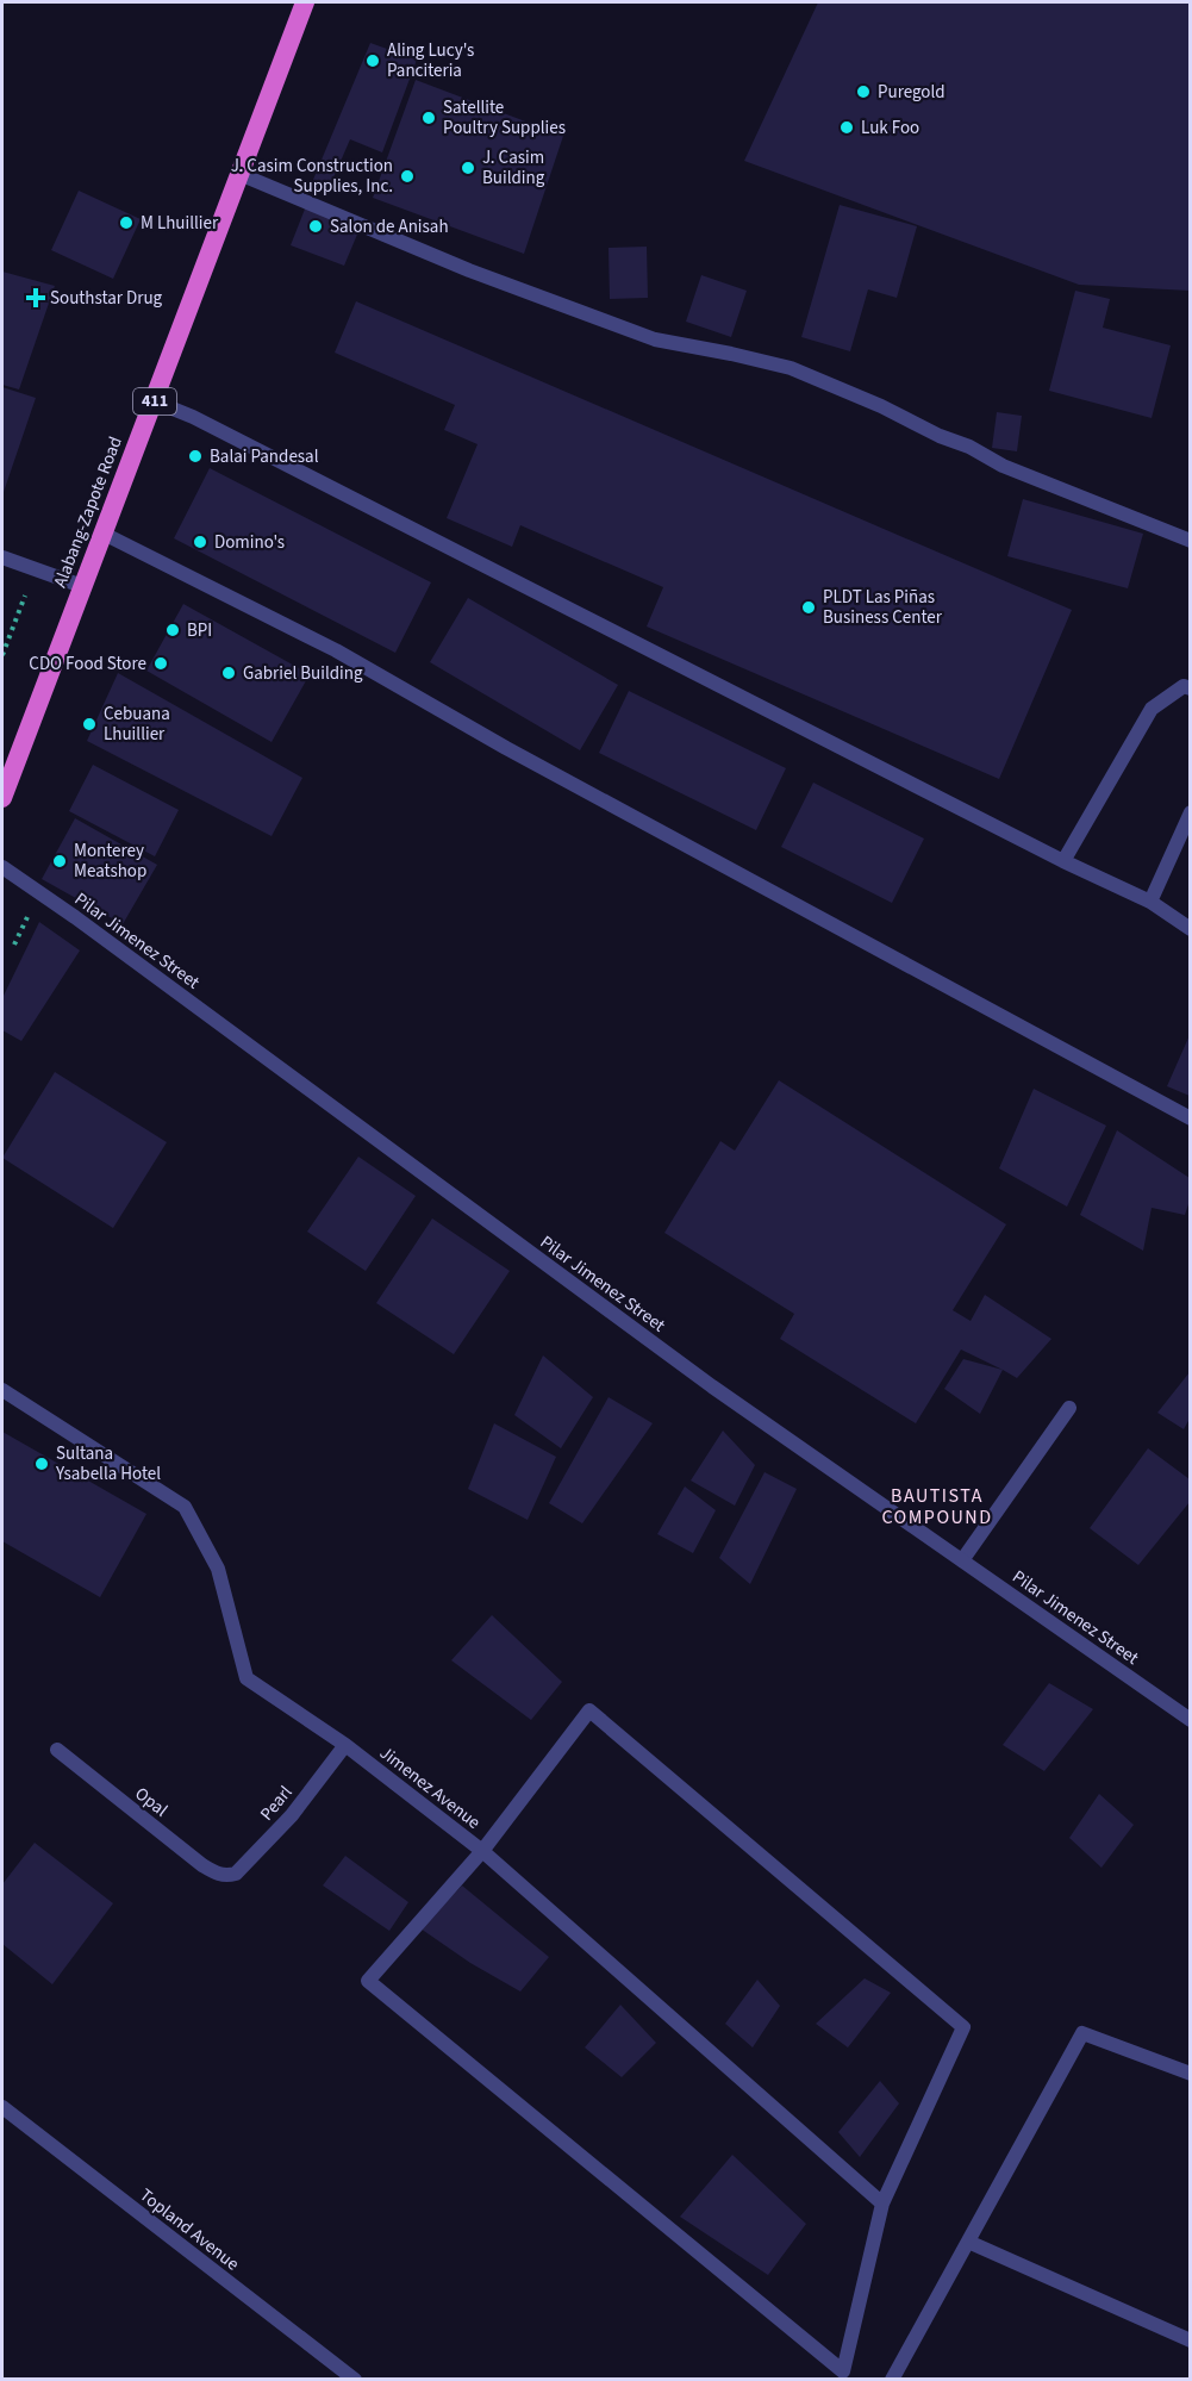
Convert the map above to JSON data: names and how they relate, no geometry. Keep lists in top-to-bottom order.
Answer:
{
  "streets": {
    "highway": ["411", "Alabang-Zapote Road"],
    "street": [
      "Pilar Jimenez Street",
      "Jimenez Avenue",
      "Opal",
      "Pearl",
      "Topland Avenue"
    ]
  },
  "crossings": [
    ["Jimenez Avenue", "Pearl"],
    ["Opal", "Pearl"]
  ],
  "districts": ["BAUTISTA COMPOUND"],
  "places": {
    "other": [
      "Aling Lucy's Panciteria",
      "Puregold",
      "Satellite Poultry Supplies",
      "Luk Foo",
      "J. Casim Building",
      "J. Casim Construction Supplies, Inc.",
      "M Lhuillier",
      "Salon de Anisah",
      "Balai Pandesal",
      "Domino's",
      "PLDT Las Piñas Business Center",
      "BPI",
      "CDO Food Store",
      "Gabriel Building",
      "Cebuana Lhuillier",
      "Monterey Meatshop",
      "Sultana Ysabella Hotel"
    ],
    "health": ["Southstar Drug"]
  }
}
